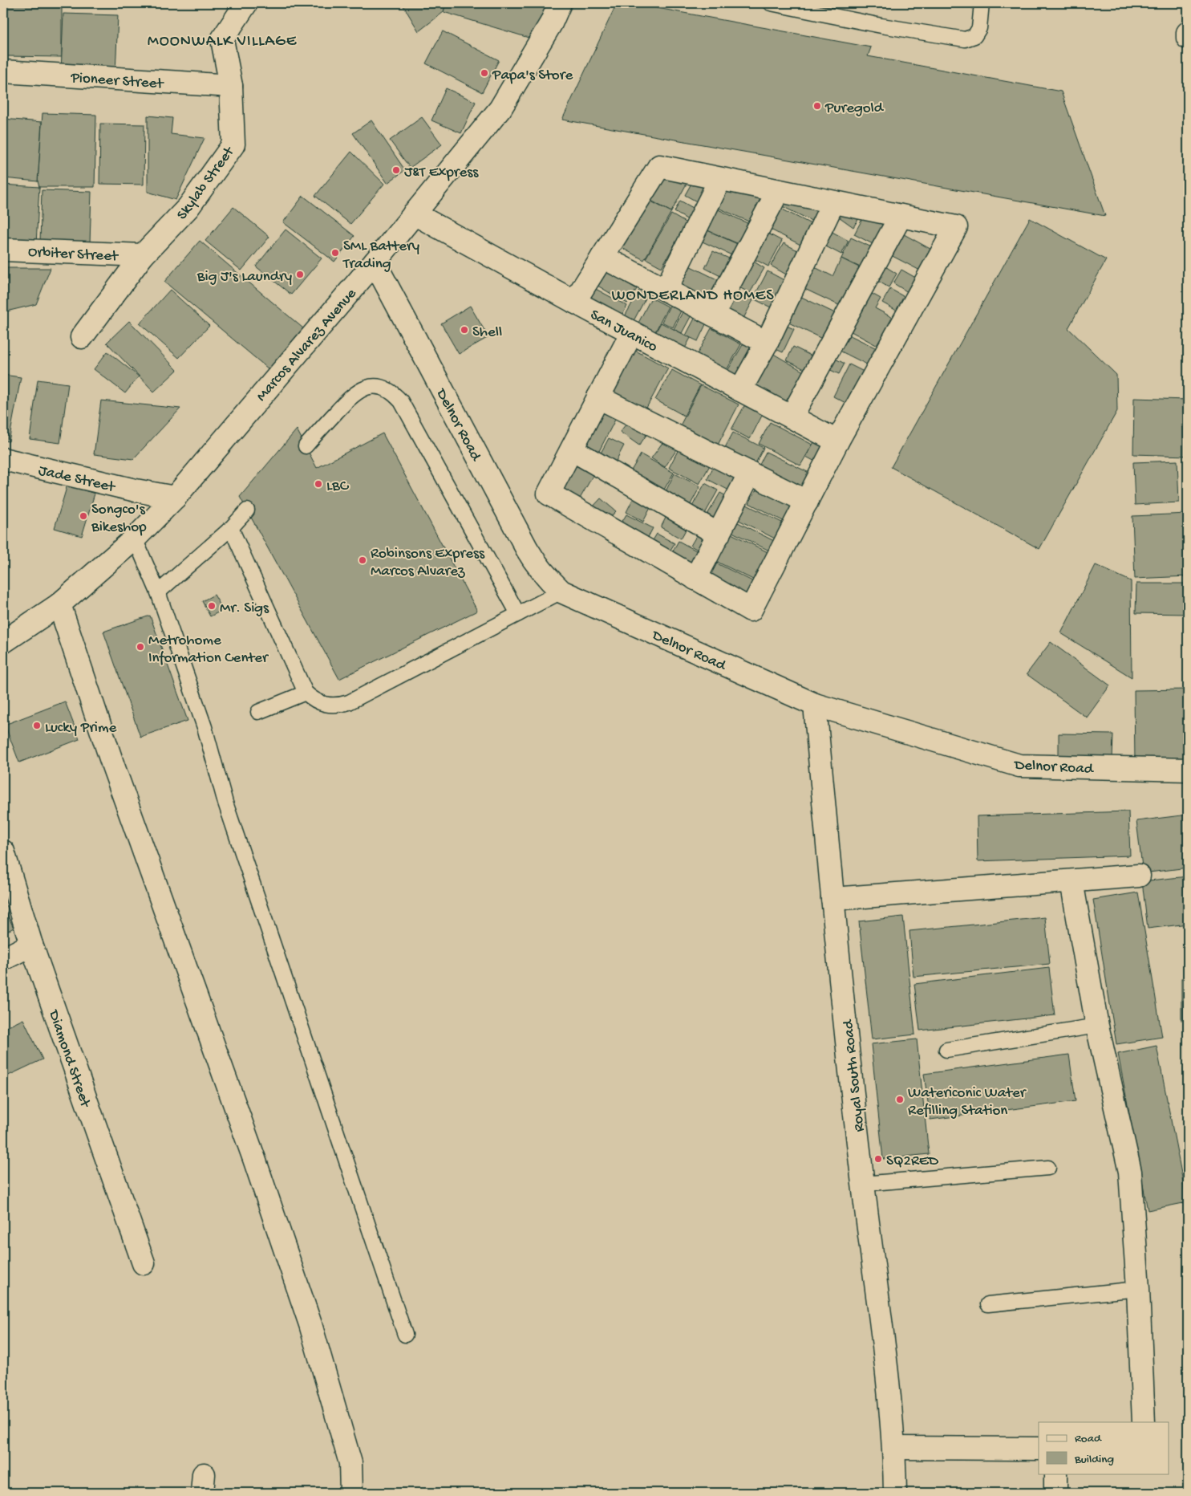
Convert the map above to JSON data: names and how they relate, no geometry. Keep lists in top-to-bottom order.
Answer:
{
  "streets": {
    "street": [
      "Pioneer Street",
      "Skylab Street",
      "Orbiter Street",
      "San Juanico",
      "Marcos Alvarez Avenue",
      "Delnor Road",
      "Jade Street",
      "Diamond Street",
      "Royal South Road"
    ]
  },
  "crossings": [
    ["Pioneer Street", "Skylab Street"],
    ["Skylab Street", "Orbiter Street"],
    ["San Juanico", "Marcos Alvarez Avenue"],
    ["Marcos Alvarez Avenue", "Delnor Road"],
    ["Marcos Alvarez Avenue", "Jade Street"],
    ["Delnor Road", "Royal South Road"]
  ],
  "districts": ["MOONWALK VILLAGE", "WONDERLAND HOMES"],
  "places": [
    "Papa's Store",
    "Puregold",
    "J&T Express",
    "SML Battery Trading",
    "Big J's Laundry",
    "Shell",
    "LBC",
    "Songco's Bikeshop",
    "Robinsons Express Marcos Alvarez",
    "Mr. Sigs",
    "Metrohome Information Center",
    "Lucky Prime",
    "Watericonic Water Refilling Station",
    "SQ2RED"
  ],
  "legend": ["Road", "Building"]
}
